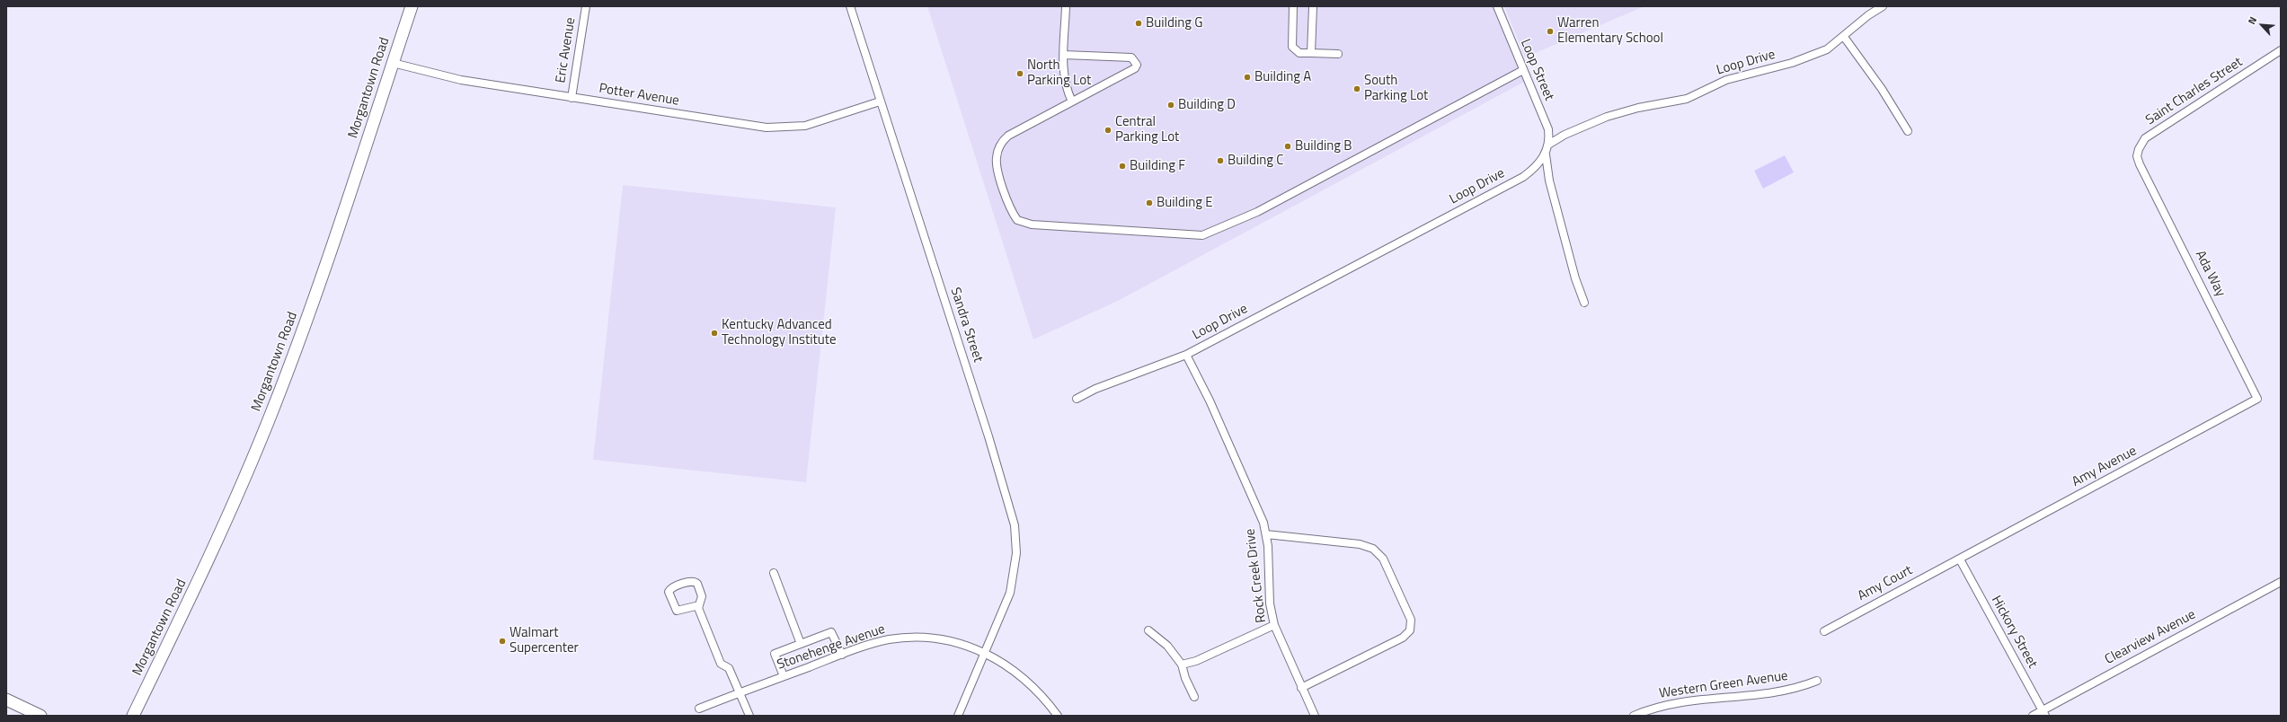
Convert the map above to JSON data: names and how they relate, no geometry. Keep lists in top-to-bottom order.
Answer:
{
  "streets": {
    "main road": ["Morgantown Road"],
    "street": [
      "Eric Avenue",
      "Loop Drive",
      "Loop Street",
      "Saint Charles Street",
      "Potter Avenue",
      "Ada Way",
      "Sandra Street",
      "Amy Avenue",
      "Rock Creek Drive",
      "Amy Court",
      "Hickory Street",
      "Clearview Avenue",
      "Stonehenge Avenue",
      "Western Green Avenue"
    ]
  },
  "crossings": [
    ["Eric Avenue", "Potter Avenue"],
    ["Loop Drive", "Loop Street"],
    ["Loop Drive", "Rock Creek Drive"],
    ["Morgantown Road", "Potter Avenue"],
    ["Saint Charles Street", "Ada Way"],
    ["Potter Avenue", "Sandra Street"],
    ["Ada Way", "Amy Avenue"],
    ["Sandra Street", "Stonehenge Avenue"],
    ["Amy Avenue", "Amy Court"],
    ["Amy Avenue", "Hickory Street"],
    ["Amy Court", "Hickory Street"],
    ["Hickory Street", "Clearview Avenue"]
  ],
  "places": [
    "Building G",
    "Warren Elementary School",
    "North Parking Lot",
    "Building A",
    "South Parking Lot",
    "Building D",
    "Central Parking Lot",
    "Building B",
    "Building C",
    "Building F",
    "Building E",
    "Kentucky Advanced Technology Institute",
    "Walmart Supercenter"
  ],
  "north": "top left"
}
